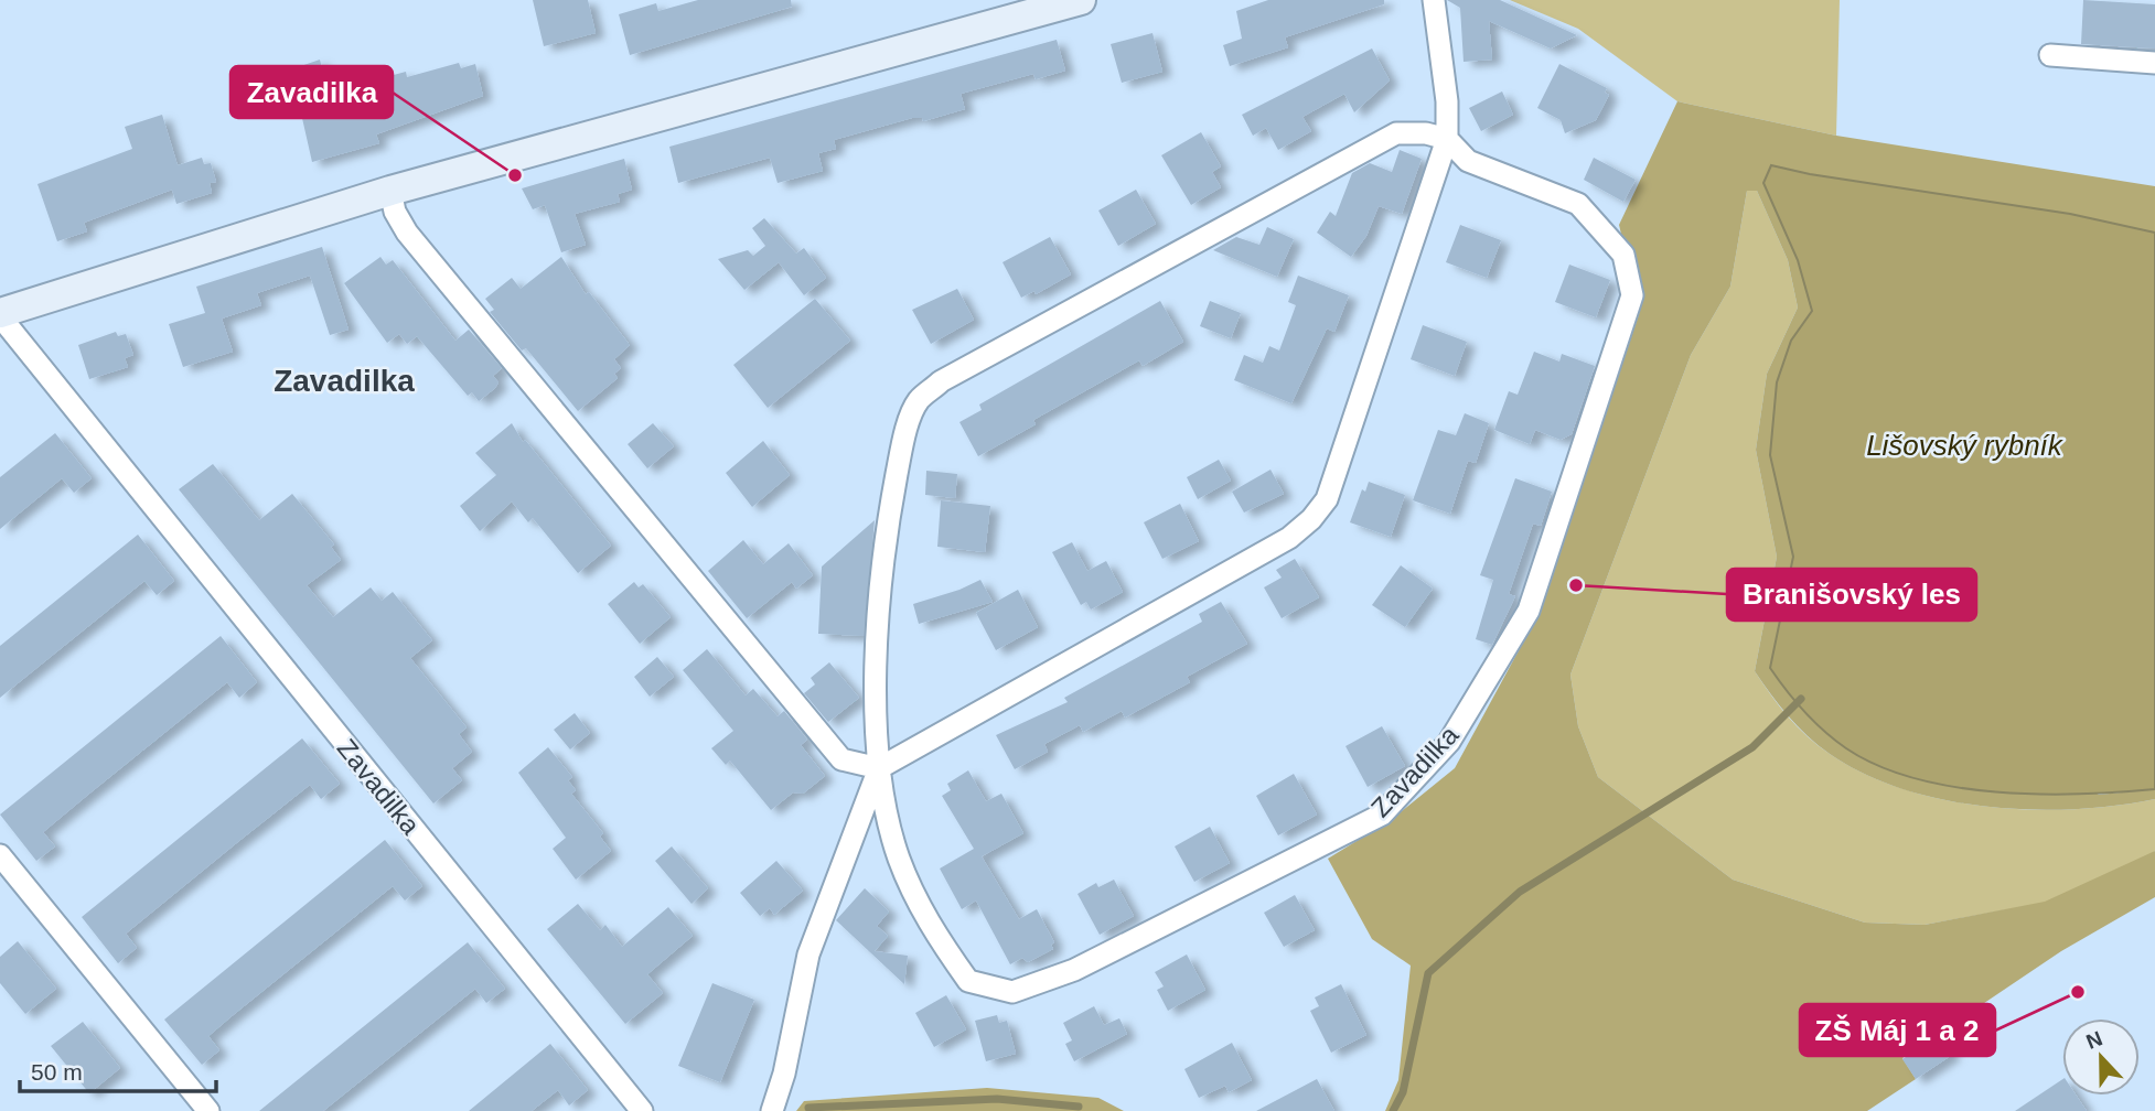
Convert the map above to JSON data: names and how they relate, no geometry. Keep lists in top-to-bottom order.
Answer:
{
  "streets": {
    "street": ["Zavadilka"]
  },
  "districts": ["Zavadilka"],
  "water": ["Lišovský rybník"],
  "places": ["Zavadilka", "Branišovský les", "ZŠ Máj 1 a 2"],
  "scale_bar": "50 m",
  "north": "top"
}
